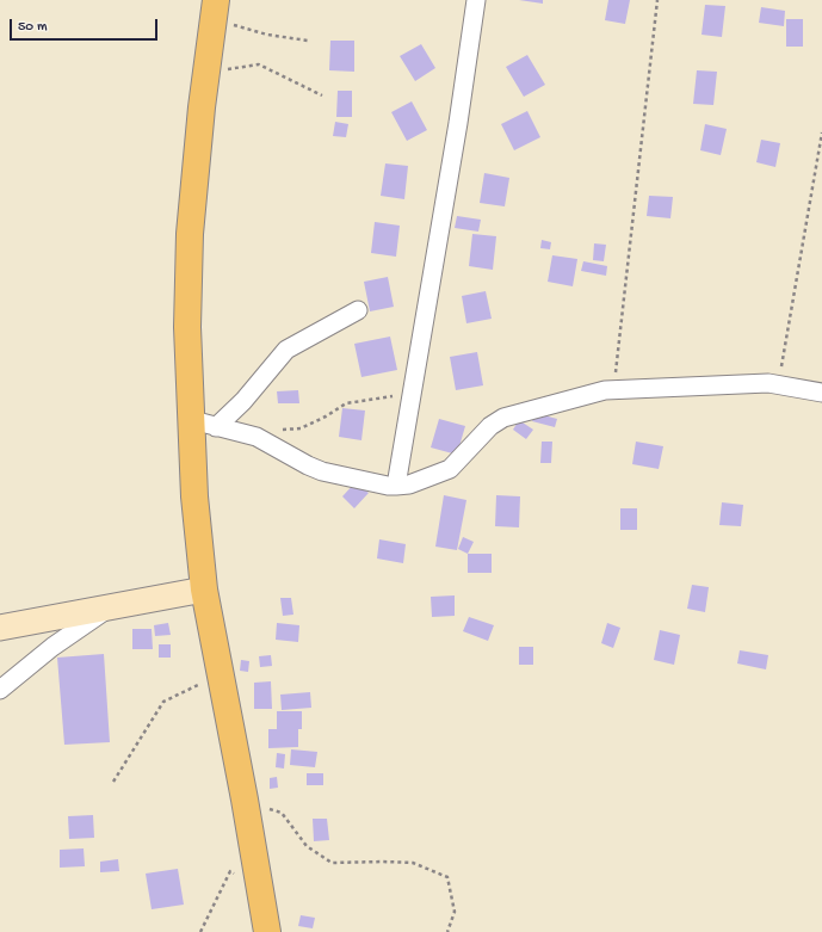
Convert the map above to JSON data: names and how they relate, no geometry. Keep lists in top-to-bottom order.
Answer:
{
  "scale_bar": "50 m"
}
